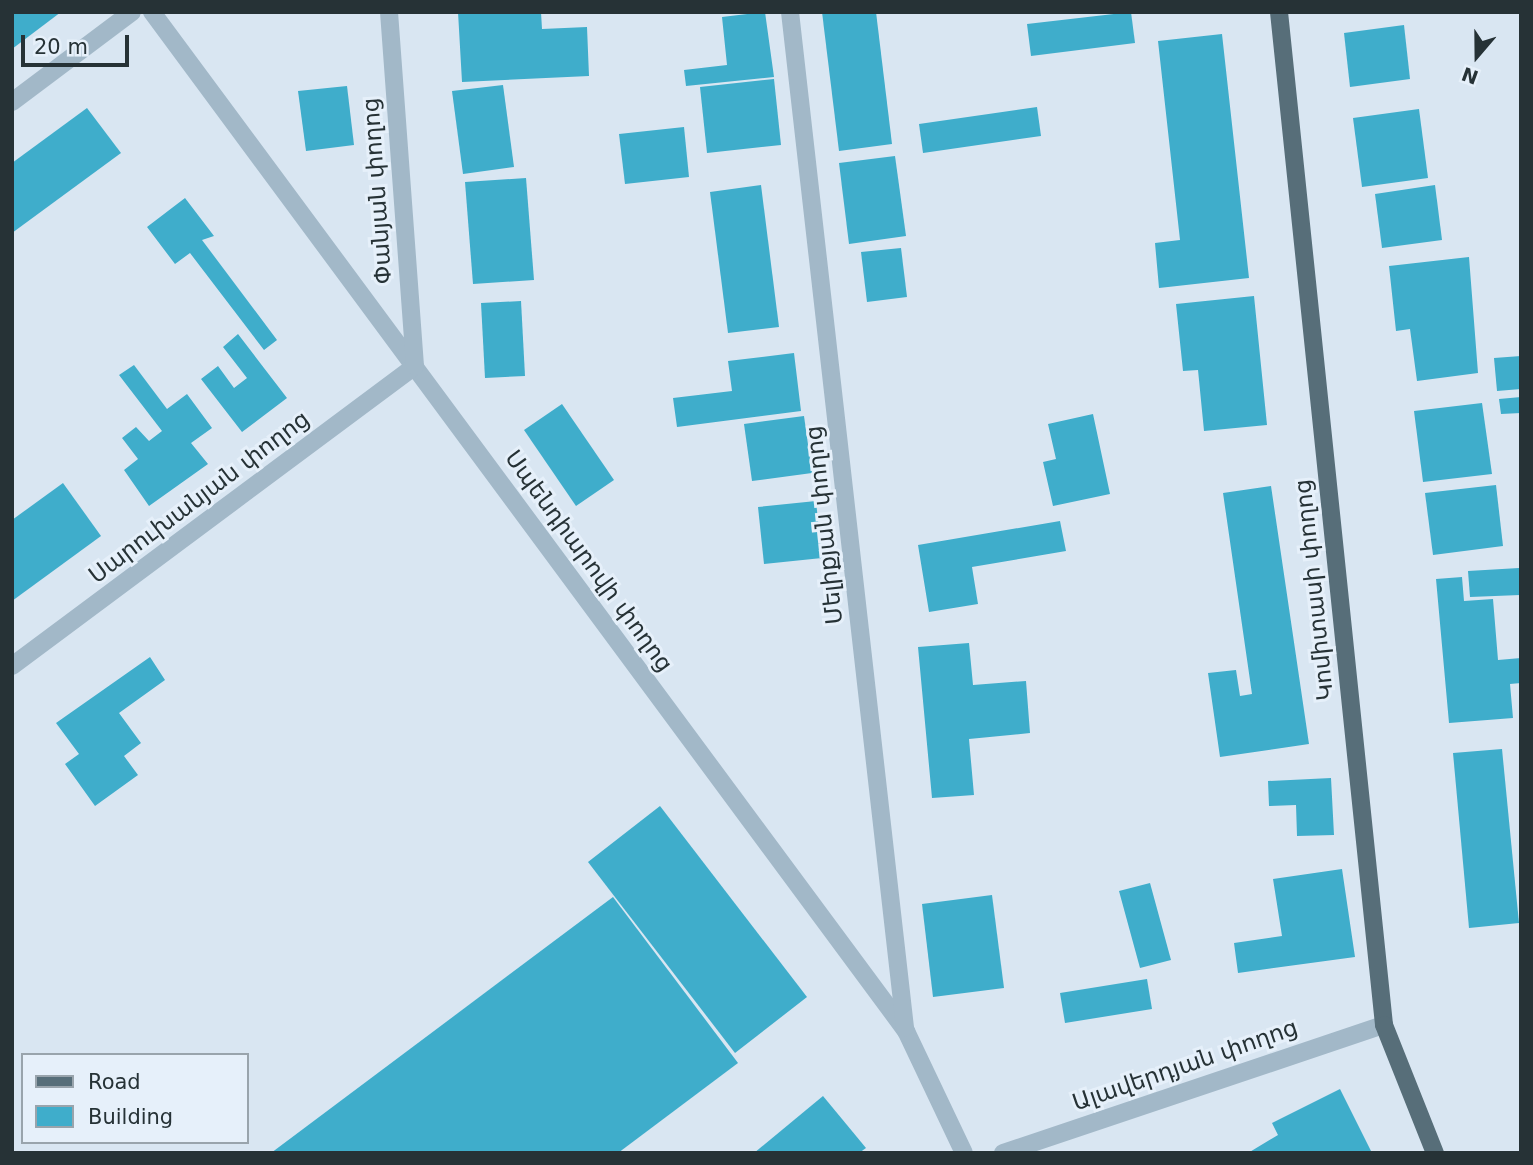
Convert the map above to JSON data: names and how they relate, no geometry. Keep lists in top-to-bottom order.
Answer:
{
  "streets": {
    "main road": ["Կոմիտասի փողոց"],
    "street": [
      "Փանյան փողոց",
      "Սարուխանյան փողոց",
      "Մելիքյան փողոց",
      "Սպենդիարովի փողոց",
      "Ալավերդյան փողոց"
    ]
  },
  "crossings": [
    ["Փանյան փողոց", "Սարուխանյան փողոց"],
    ["Փանյան փողոց", "Սպենդիարովի փողոց"],
    ["Սարուխանյան փողոց", "Սպենդիարովի փողոց"],
    ["Մելիքյան փողոց", "Սպենդիարովի փողոց"],
    ["Կոմիտասի փողոց", "Ալավերդյան փողոց"]
  ],
  "legend": ["Road", "Building"],
  "scale_bar": "20 m",
  "north": "bottom"
}
